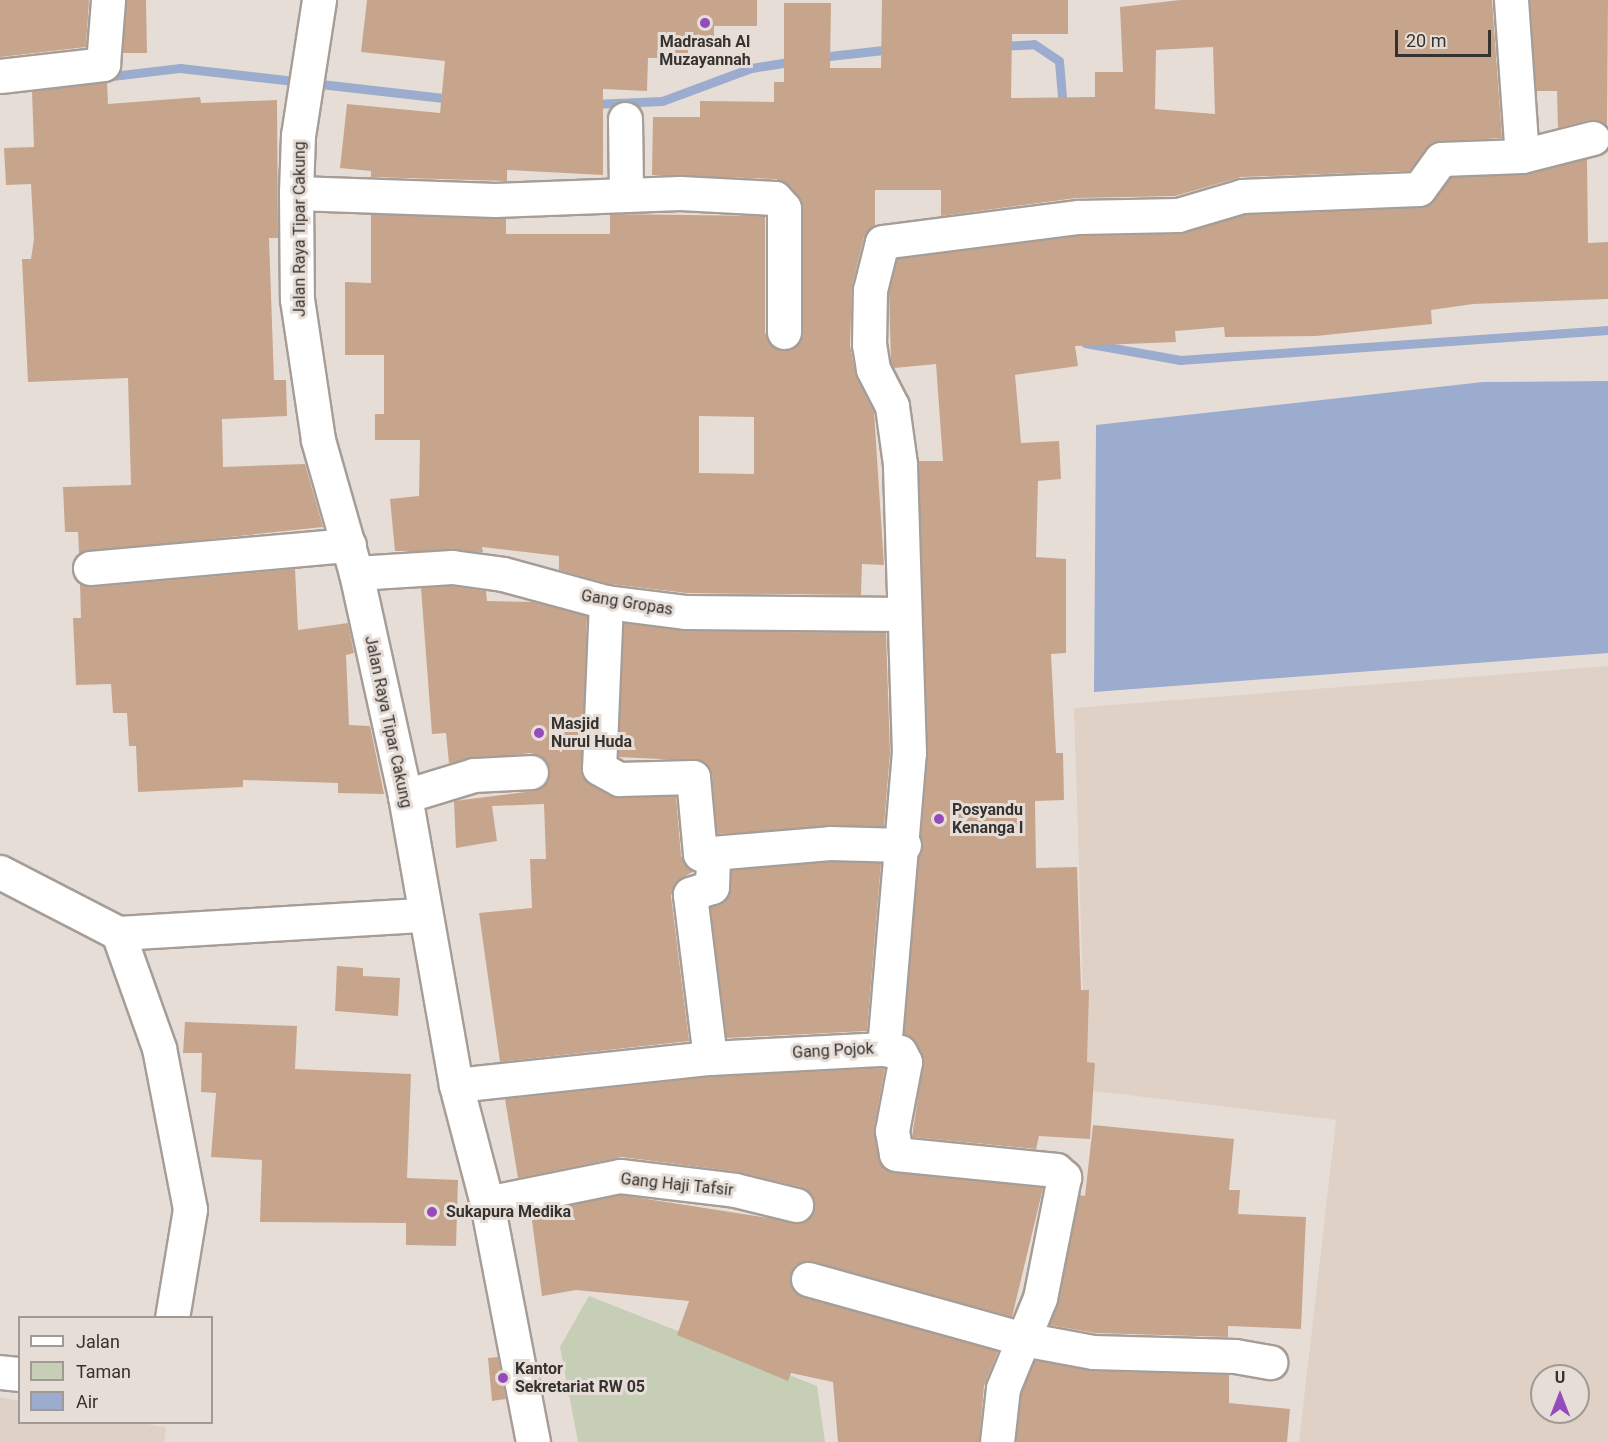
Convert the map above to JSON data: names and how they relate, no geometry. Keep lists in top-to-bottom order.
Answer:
{
  "streets": {
    "street": [
      "Jalan Raya Tipar Cakung",
      "Gang Gropas",
      "Gang Pojok",
      "Gang Haji Tafsir"
    ]
  },
  "crossings": [
    ["Jalan Raya Tipar Cakung", "Gang Gropas"],
    ["Jalan Raya Tipar Cakung", "Gang Pojok"],
    ["Jalan Raya Tipar Cakung", "Gang Haji Tafsir"],
    ["Gang Gropas", "Gang Pojok"]
  ],
  "places": [
    "Madrasah Al Muzayannah",
    "Masjid Nurul Huda",
    "Posyandu Kenanga I",
    "Sukapura Medika",
    "Kantor Sekretariat RW 05"
  ],
  "legend": ["Jalan", "Taman", "Air"],
  "scale_bar": "20 m",
  "north": "top"
}
